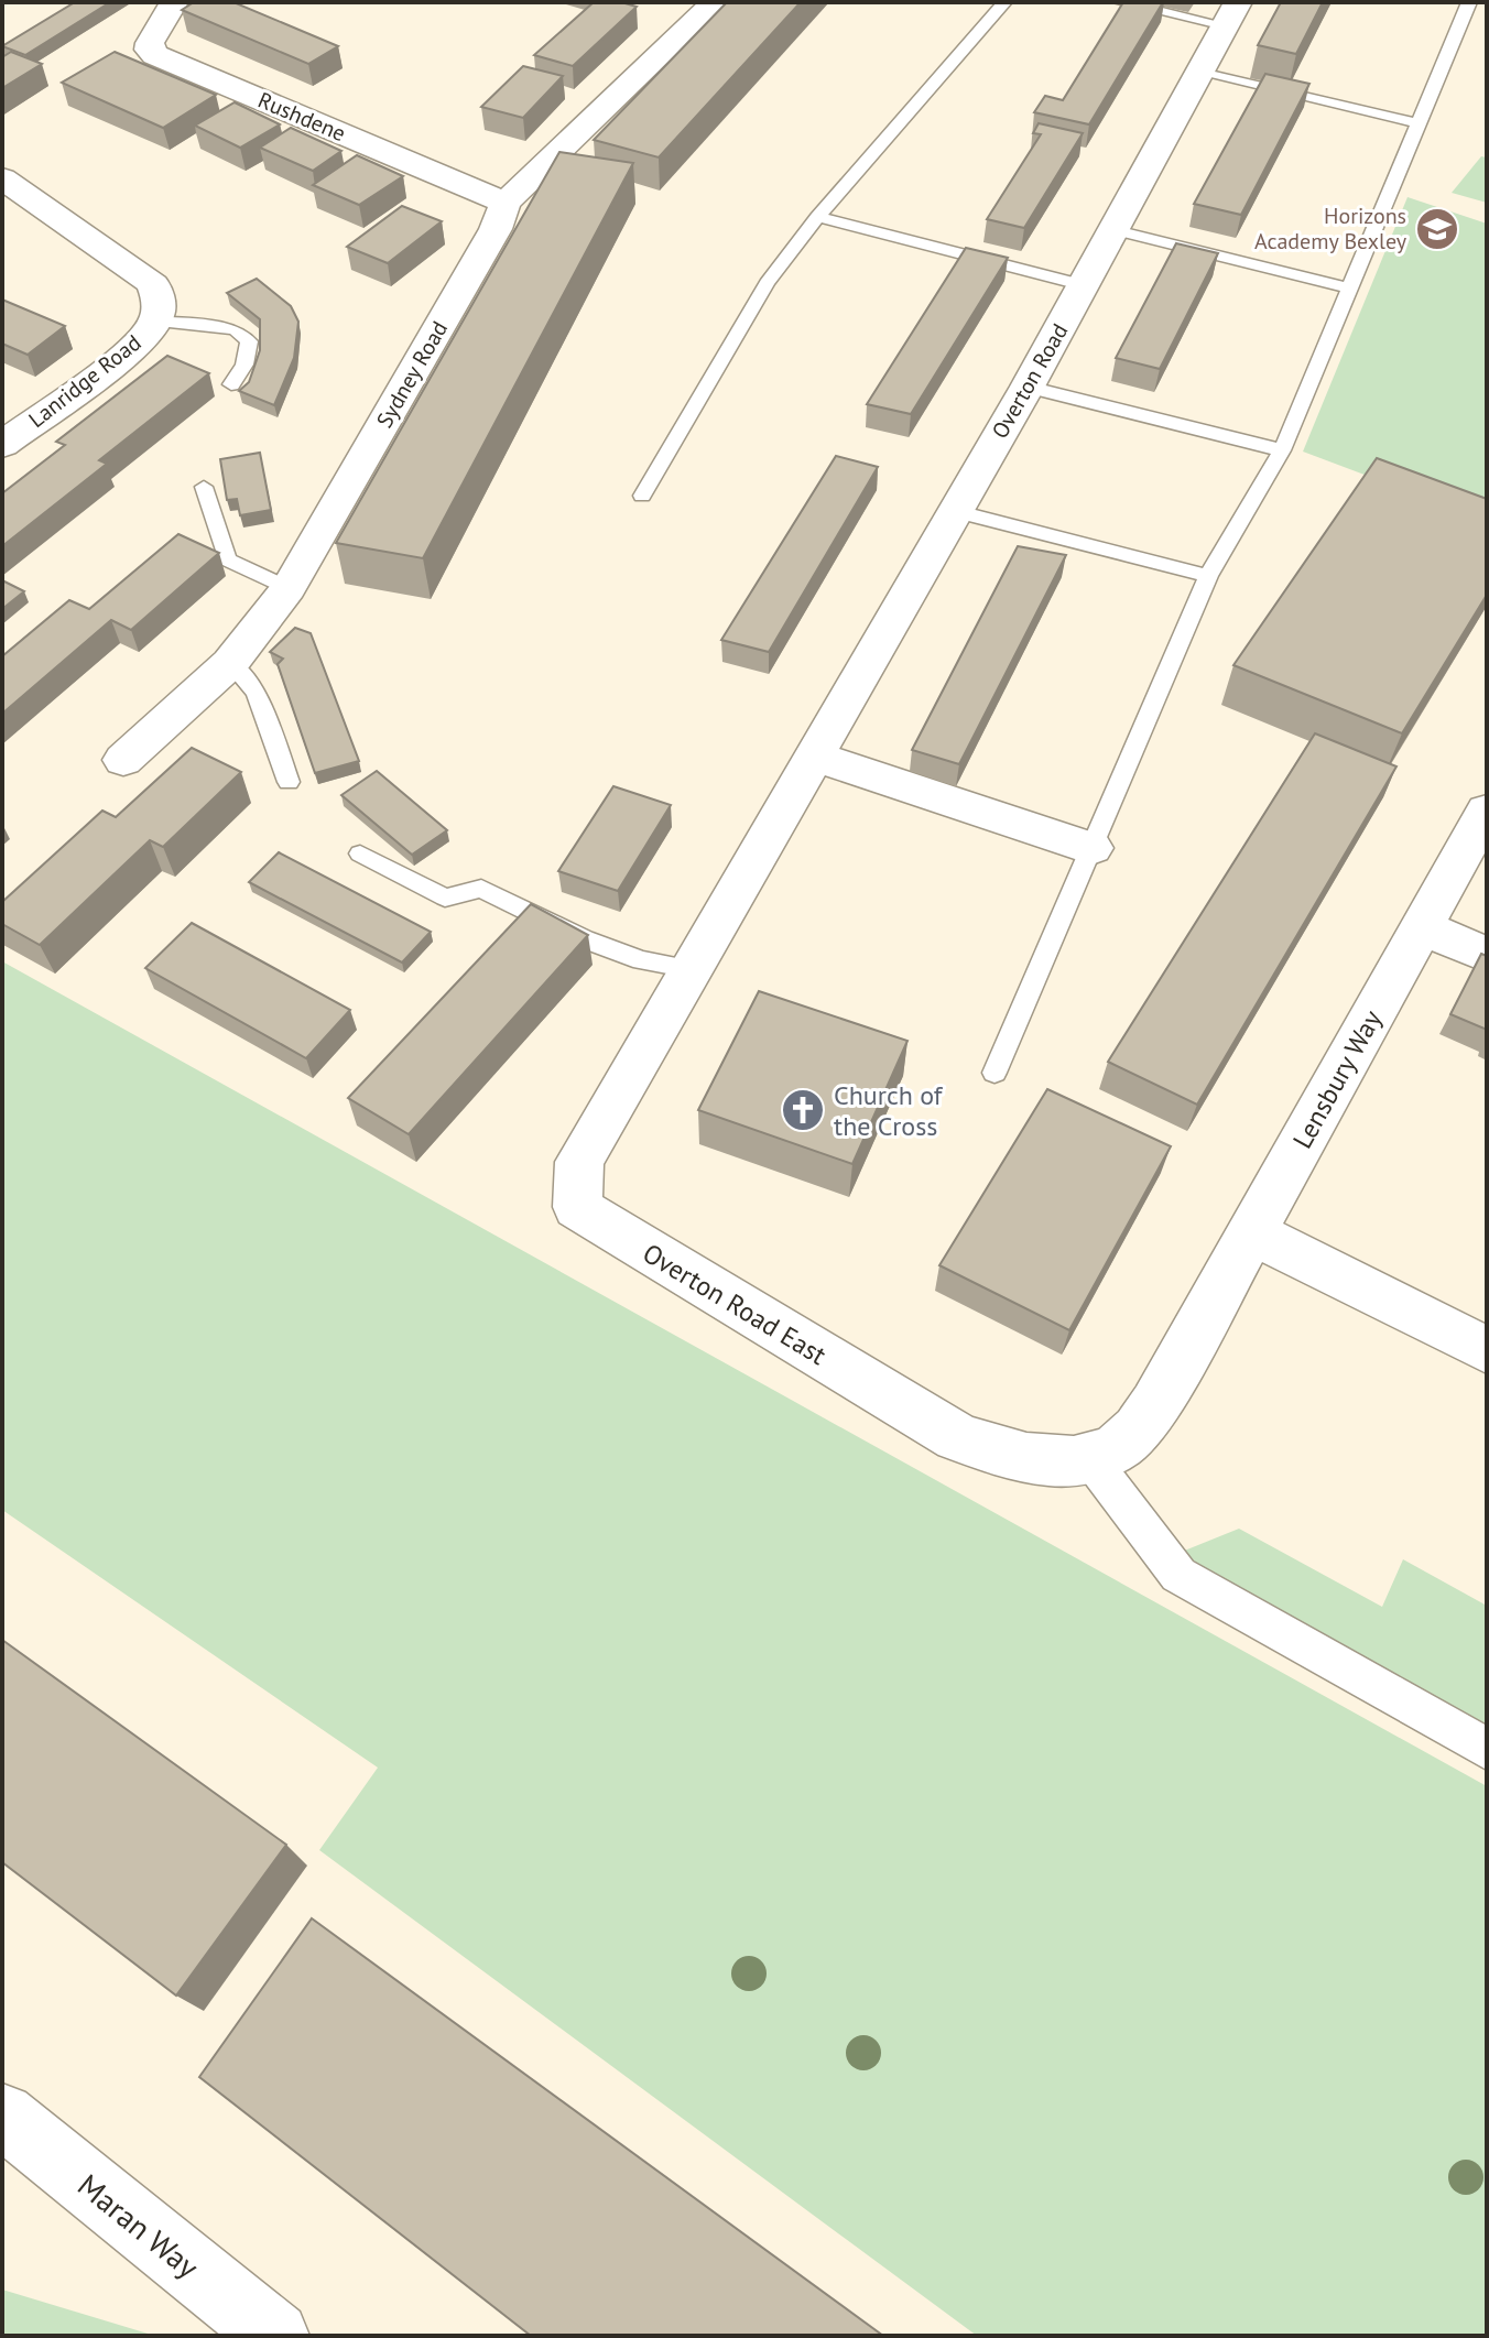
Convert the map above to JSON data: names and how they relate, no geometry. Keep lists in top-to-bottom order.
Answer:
{
  "streets": {
    "street": [
      "Rushdene",
      "Sydney Road",
      "Lanridge Road",
      "Overton Road",
      "Lensbury Way",
      "Overton Road East",
      "Maran Way"
    ]
  },
  "crossings": [
    ["Rushdene", "Sydney Road"],
    ["Overton Road", "Overton Road East"],
    ["Lensbury Way", "Overton Road East"]
  ],
  "places": {
    "school or university": ["Horizons Academy Bexley"],
    "church": ["Church of the Cross"]
  }
}
